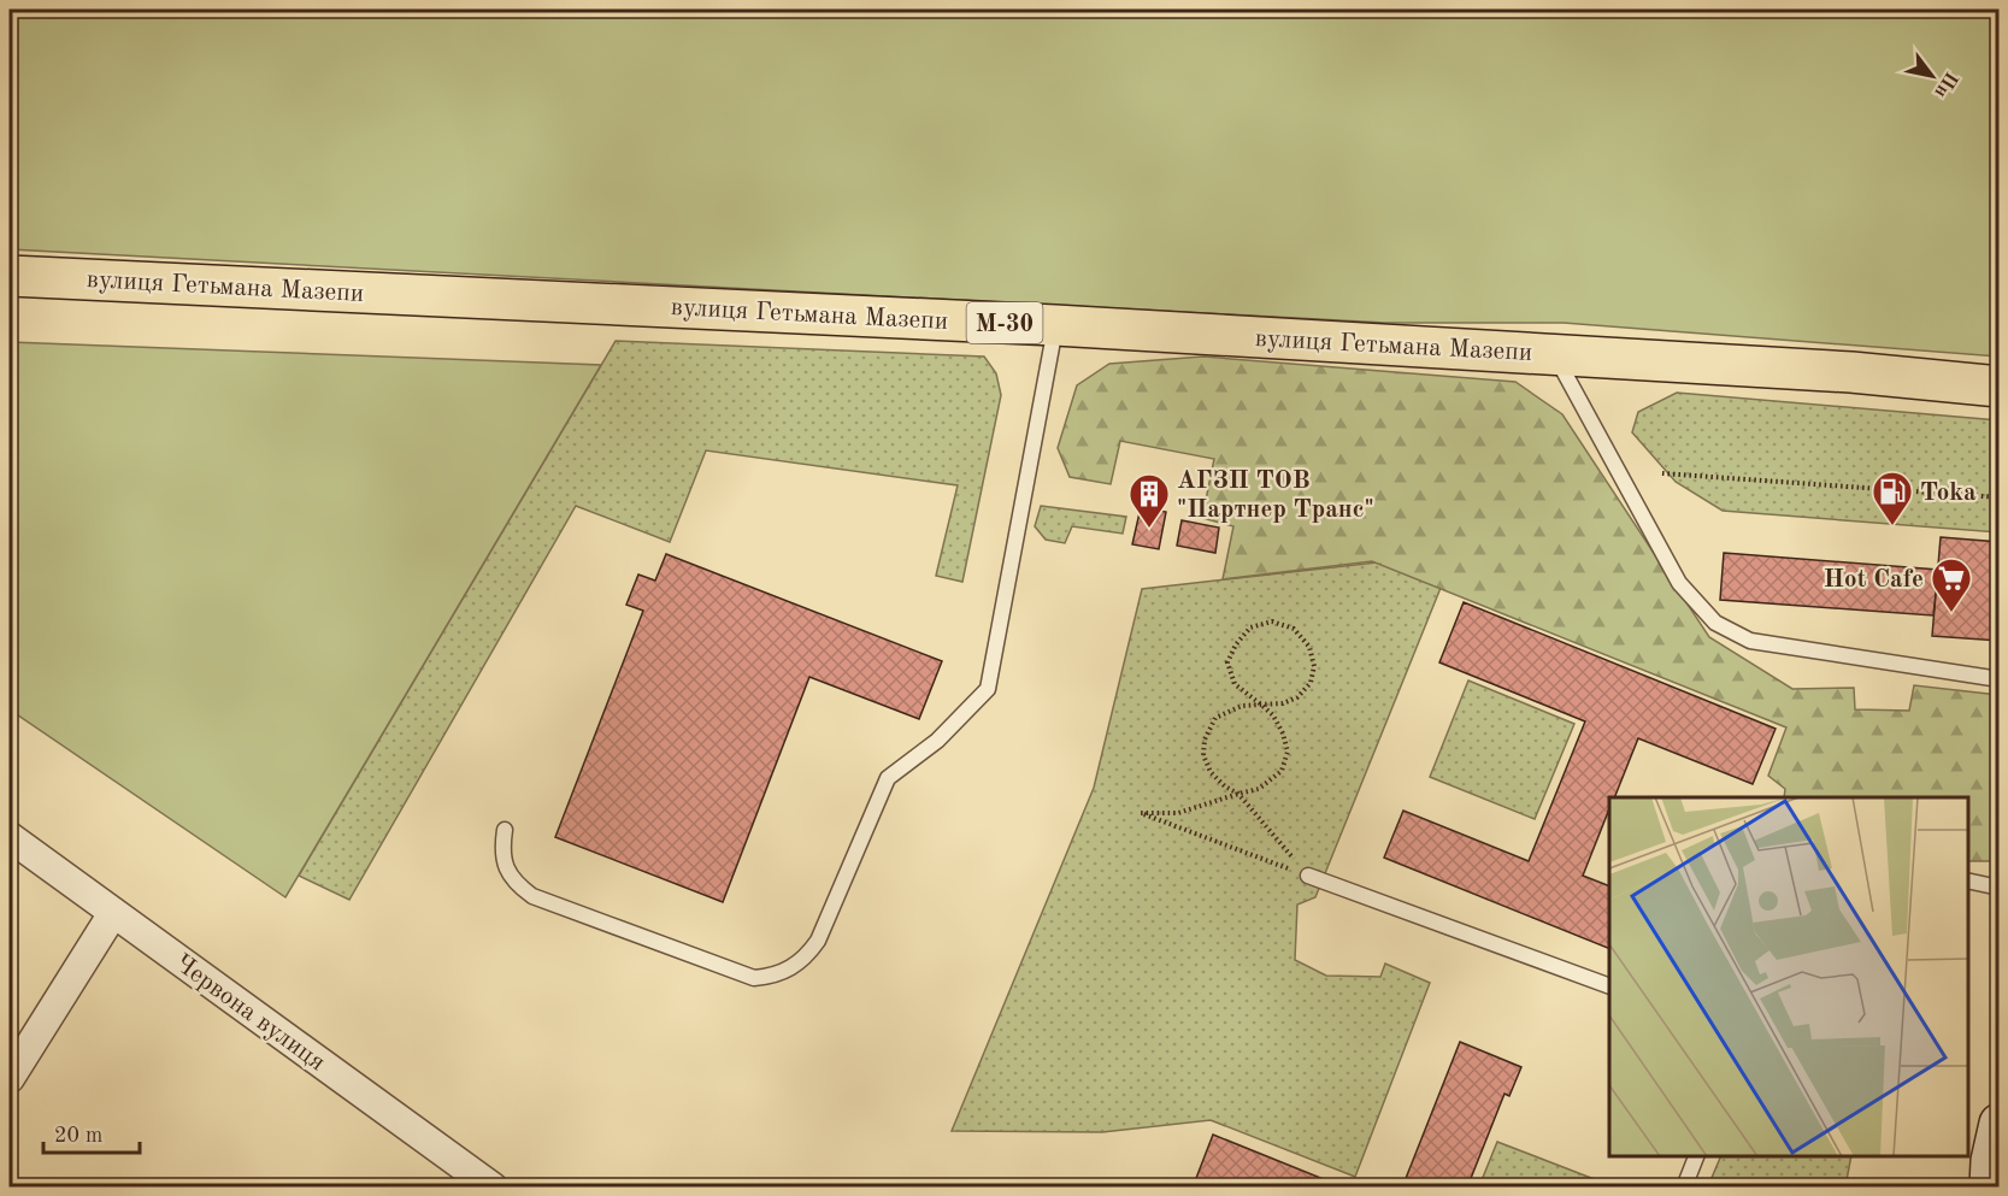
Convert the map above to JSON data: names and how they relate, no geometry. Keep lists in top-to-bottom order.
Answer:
{
  "streets": {
    "highway": ["вулиця Гетьмана Мазепи", "М-30"],
    "street": ["Червона вулиця"]
  },
  "places": {
    "fuel station": ["Toka"],
    "building": ["АГЗП ТОВ \"Партнер Транс\""],
    "supermarket": ["Hot Cafe"]
  },
  "scale_bar": "20 m",
  "north": "bottom right"
}
